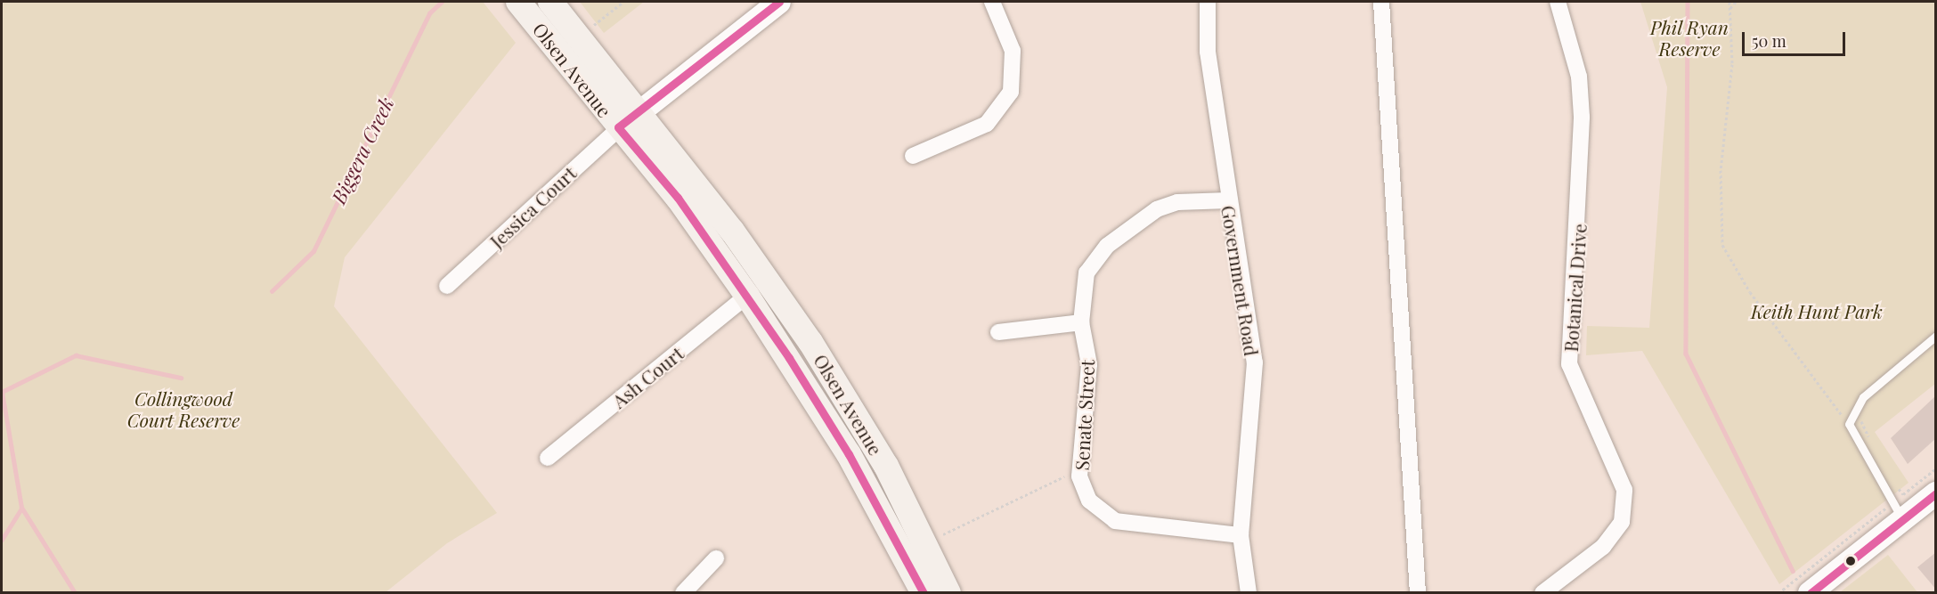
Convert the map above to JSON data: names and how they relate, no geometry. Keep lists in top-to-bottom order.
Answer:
{
  "streets": {
    "main road": ["Olsen Avenue"],
    "street": [
      "Jessica Court",
      "Government Road",
      "Botanical Drive",
      "Ash Court",
      "Senate Street"
    ]
  },
  "crossings": [
    ["Olsen Avenue", "Jessica Court"],
    ["Olsen Avenue", "Ash Court"],
    ["Government Road", "Senate Street"]
  ],
  "water": ["Biggera Creek"],
  "parks": ["Phil Ryan Reserve", "Keith Hunt Park", "Collingwood Court Reserve"],
  "scale_bar": "50 m"
}
